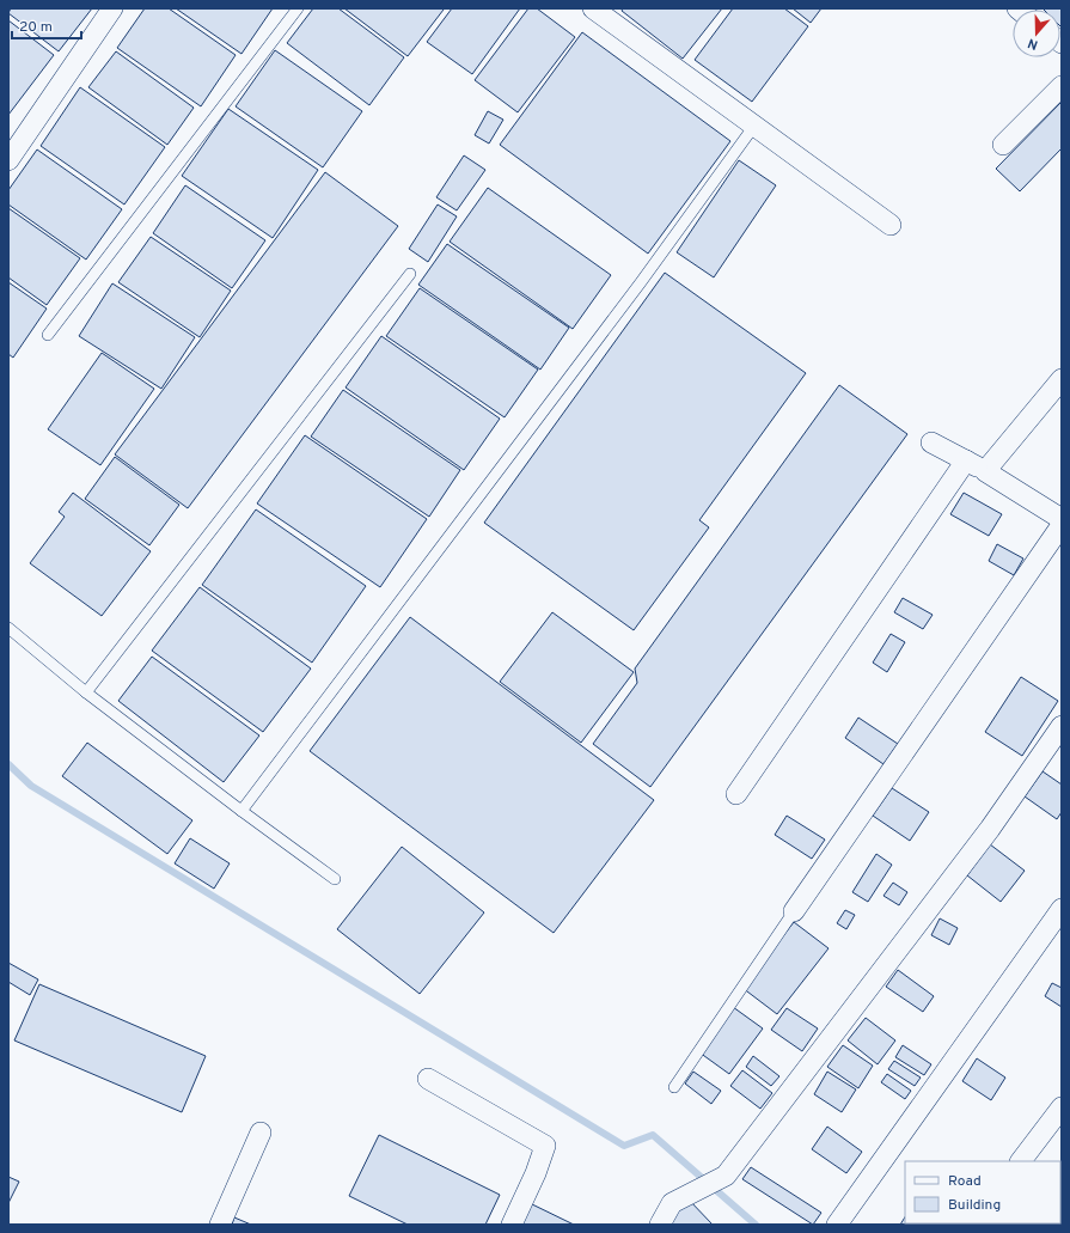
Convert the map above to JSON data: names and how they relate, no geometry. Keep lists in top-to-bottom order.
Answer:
{
  "legend": ["Road", "Building"],
  "scale_bar": "20 m",
  "north": "bottom"
}
